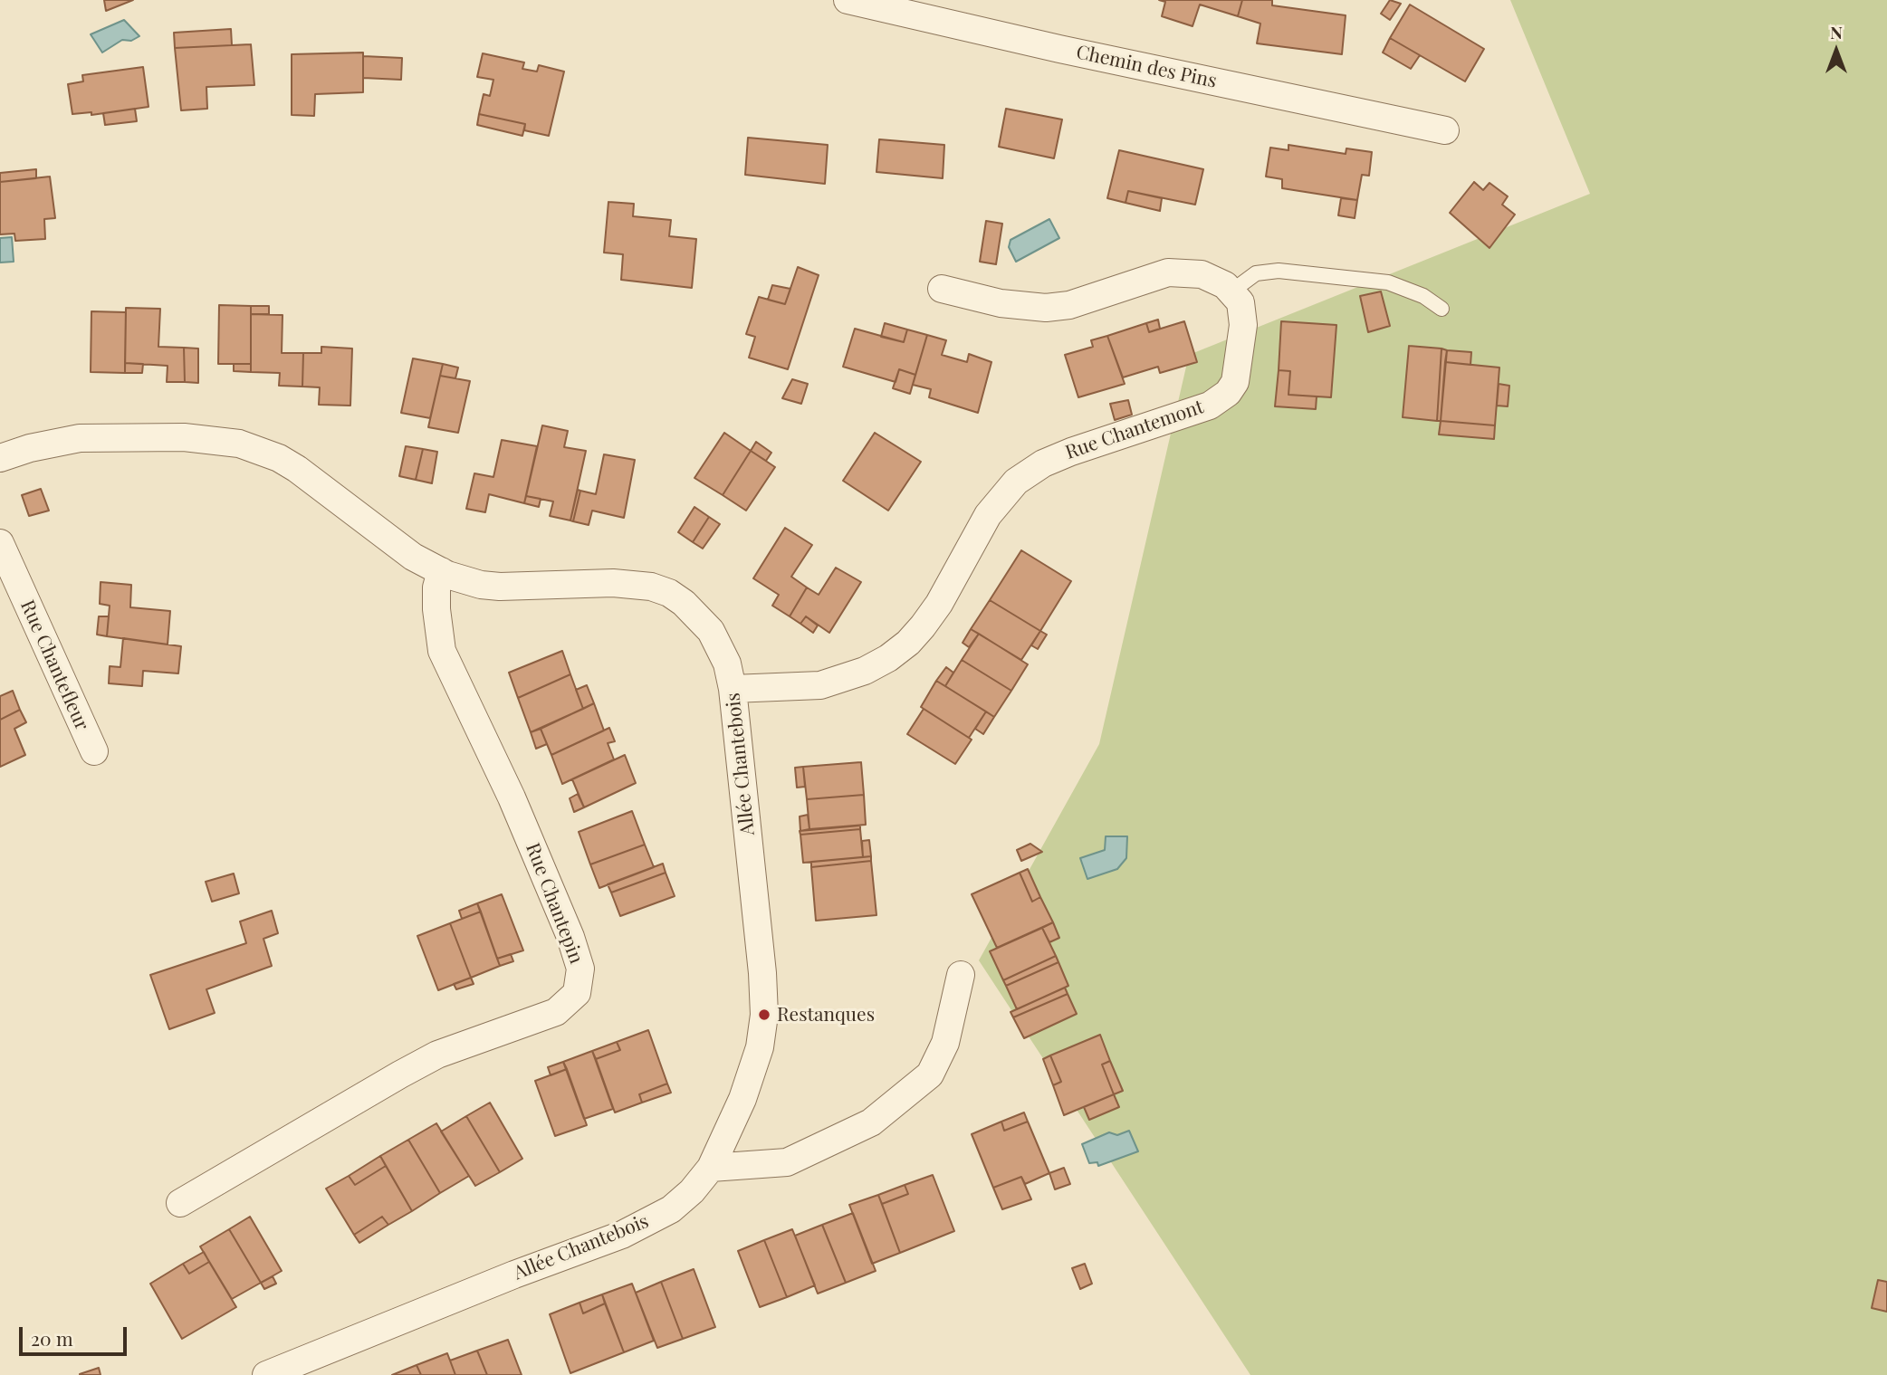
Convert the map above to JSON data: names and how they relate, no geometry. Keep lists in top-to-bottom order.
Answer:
{
  "streets": {
    "street": [
      "Chemin des Pins",
      "Rue Chantemont",
      "Rue Chantefleur",
      "Allée Chantebois",
      "Rue Chantepin"
    ]
  },
  "crossings": [
    ["Rue Chantemont", "Allée Chantebois"],
    ["Allée Chantebois", "Rue Chantepin"]
  ],
  "places": ["Restanques"],
  "scale_bar": "20 m",
  "north": "top"
}
